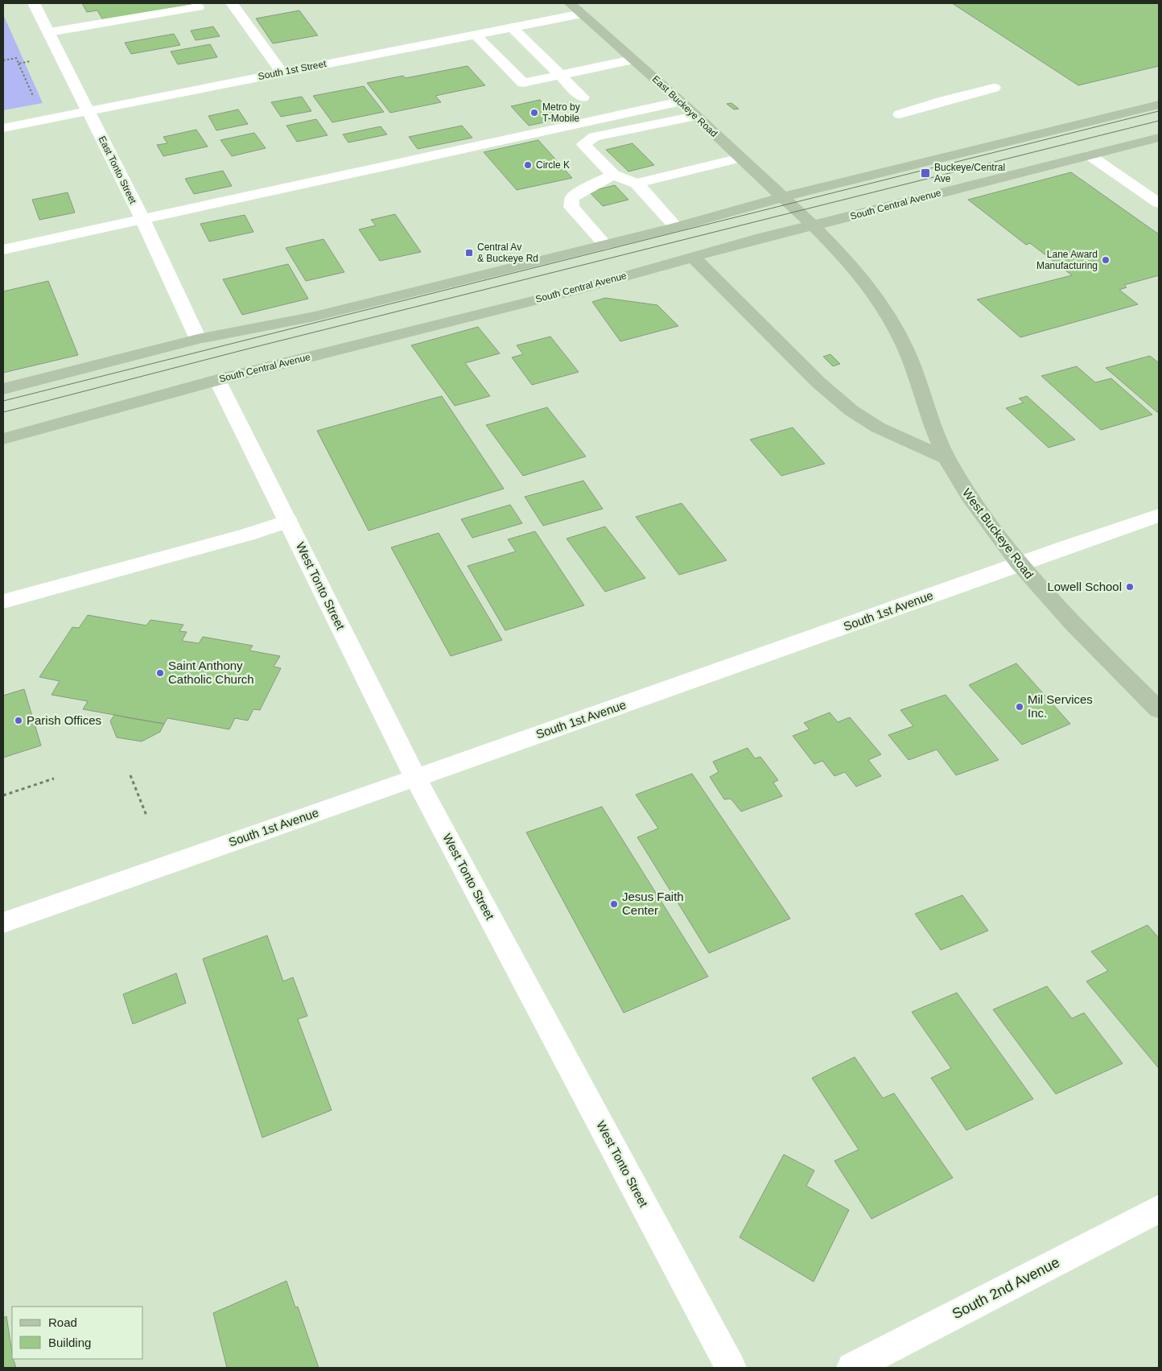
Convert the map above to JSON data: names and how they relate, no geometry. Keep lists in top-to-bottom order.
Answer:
{
  "streets": {
    "main road": ["East Buckeye Road", "South Central Avenue", "West Buckeye Road"],
    "street": [
      "South 1st Street",
      "East Tonto Street",
      "West Tonto Street",
      "South 1st Avenue",
      "South 2nd Avenue"
    ]
  },
  "crossings": [
    ["South 1st Street", "East Buckeye Road"],
    ["South 1st Street", "East Tonto Street"],
    ["East Buckeye Road", "West Buckeye Road"],
    ["South Central Avenue", "West Buckeye Road"],
    ["South Central Avenue", "West Tonto Street"],
    ["West Buckeye Road", "South 1st Avenue"],
    ["West Tonto Street", "South 1st Avenue"]
  ],
  "places": {
    "other": [
      "Metro by T-Mobile",
      "Circle K",
      "Lane Award Manufacturing",
      "Lowell School",
      "Saint Anthony Catholic Church",
      "Mil Services Inc.",
      "Parish Offices",
      "Jesus Faith Center"
    ],
    "transit": ["Buckeye/Central Ave", "Central Av & Buckeye Rd"]
  },
  "legend": ["Road", "Building"]
}
